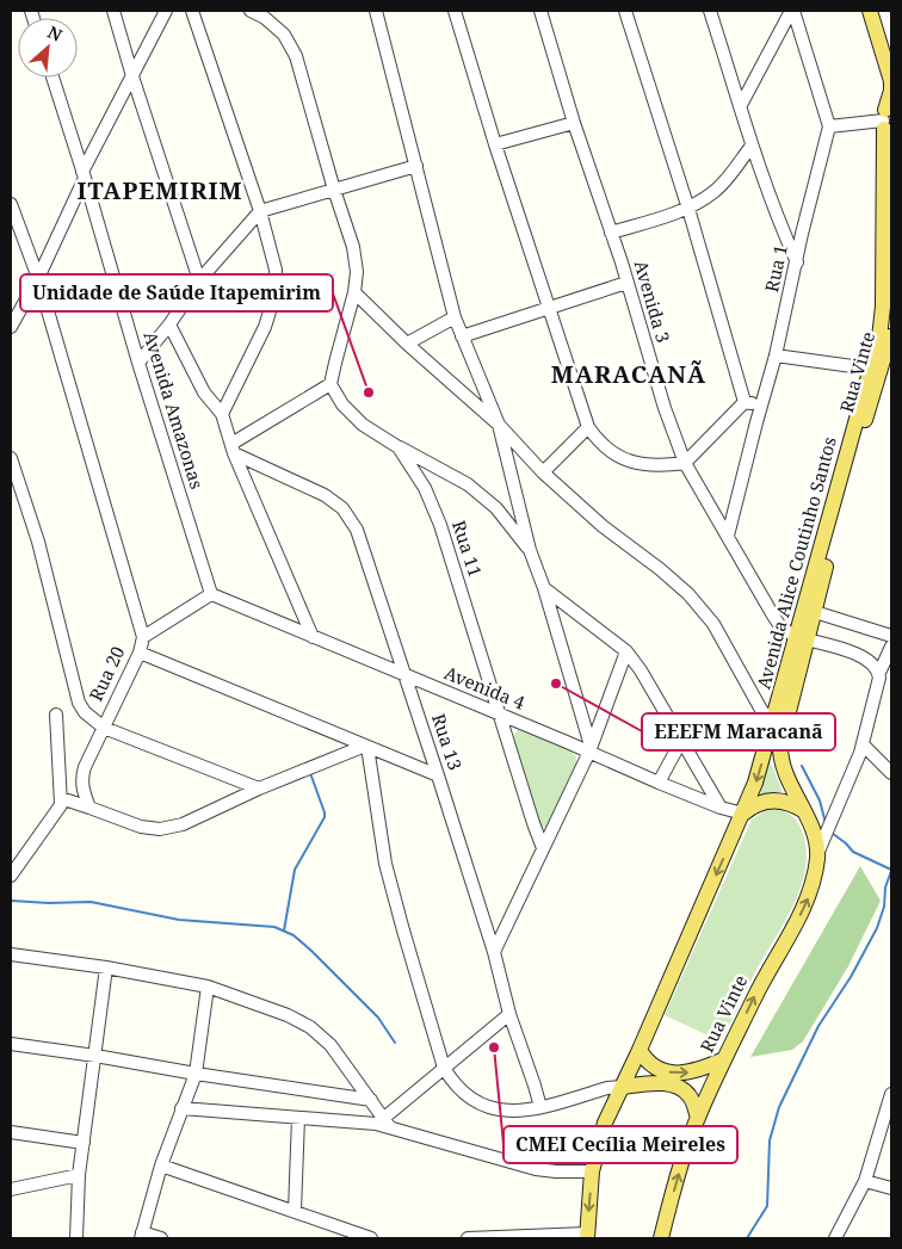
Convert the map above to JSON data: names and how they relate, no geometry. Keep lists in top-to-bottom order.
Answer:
{
  "streets": {
    "main road": ["Rua Vinte", "Avenida Alice Coutinho Santos"],
    "street": [
      "Rua 1",
      "Avenida 3",
      "Avenida Amazonas",
      "Rua 11",
      "Rua 20",
      "Avenida 4",
      "Rua 13"
    ]
  },
  "crossings": [
    ["Rua 1", "Avenida 3"],
    ["Avenida 3", "Rua Vinte"],
    ["Avenida 3", "Avenida Alice Coutinho Santos"],
    ["Rua Vinte", "Avenida Alice Coutinho Santos"],
    ["Avenida Amazonas", "Avenida 4"],
    ["Rua 11", "Avenida 4"],
    ["Avenida Alice Coutinho Santos", "Avenida 4"],
    ["Avenida 4", "Rua 13"]
  ],
  "one_way": ["Rua Vinte"],
  "districts": ["ITAPEMIRIM", "MARACANÃ"],
  "places": ["Unidade de Saúde Itapemirim", "EEEFM Maracanã", "CMEI Cecília Meireles"],
  "north": "top right"
}
